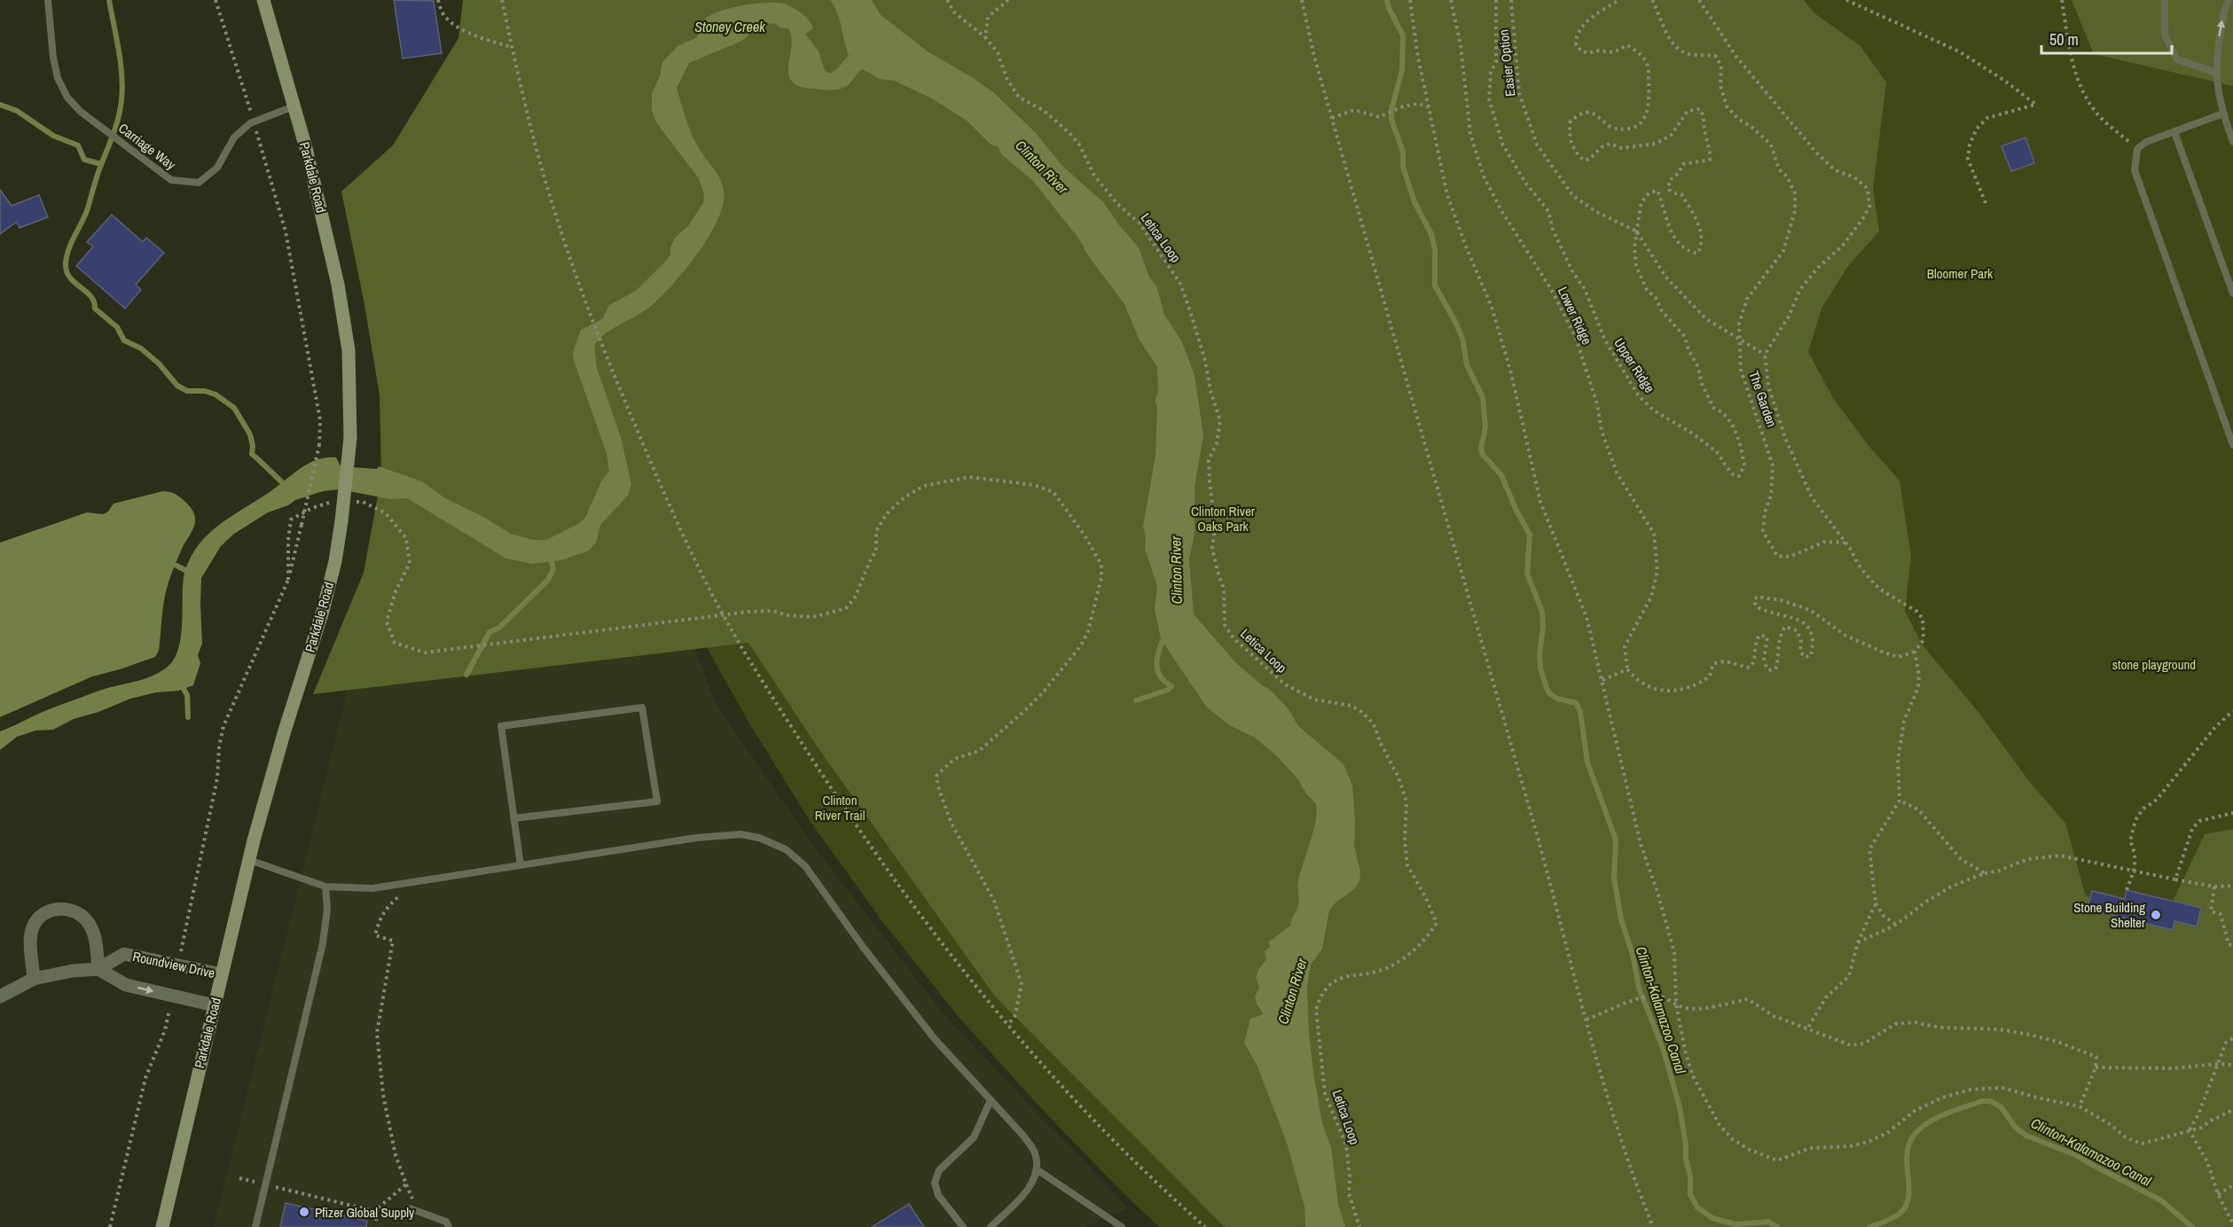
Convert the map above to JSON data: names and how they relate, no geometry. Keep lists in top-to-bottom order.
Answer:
{
  "streets": {
    "main road": ["Parkdale Road"],
    "street": ["Roundview Drive"],
    "lane": ["Carriage Way"],
    "path": [
      "Easier Option",
      "Letica Loop",
      "Lower Ridge",
      "Upper Ridge",
      "The Garden"
    ]
  },
  "crossings": [
    ["Easier Option", "Upper Ridge"],
    ["Carriage Way", "Parkdale Road"],
    ["Parkdale Road", "Roundview Drive"]
  ],
  "water": ["Stoney Creek", "Clinton River", "Clinton-Kalamazoo Canal"],
  "parks": [
    "Bloomer Park",
    "Clinton River Oaks Park",
    "stone playground",
    "Clinton River Trail"
  ],
  "places": ["Stone Building Shelter", "Pfizer Global Supply"],
  "scale_bar": "50 m"
}
